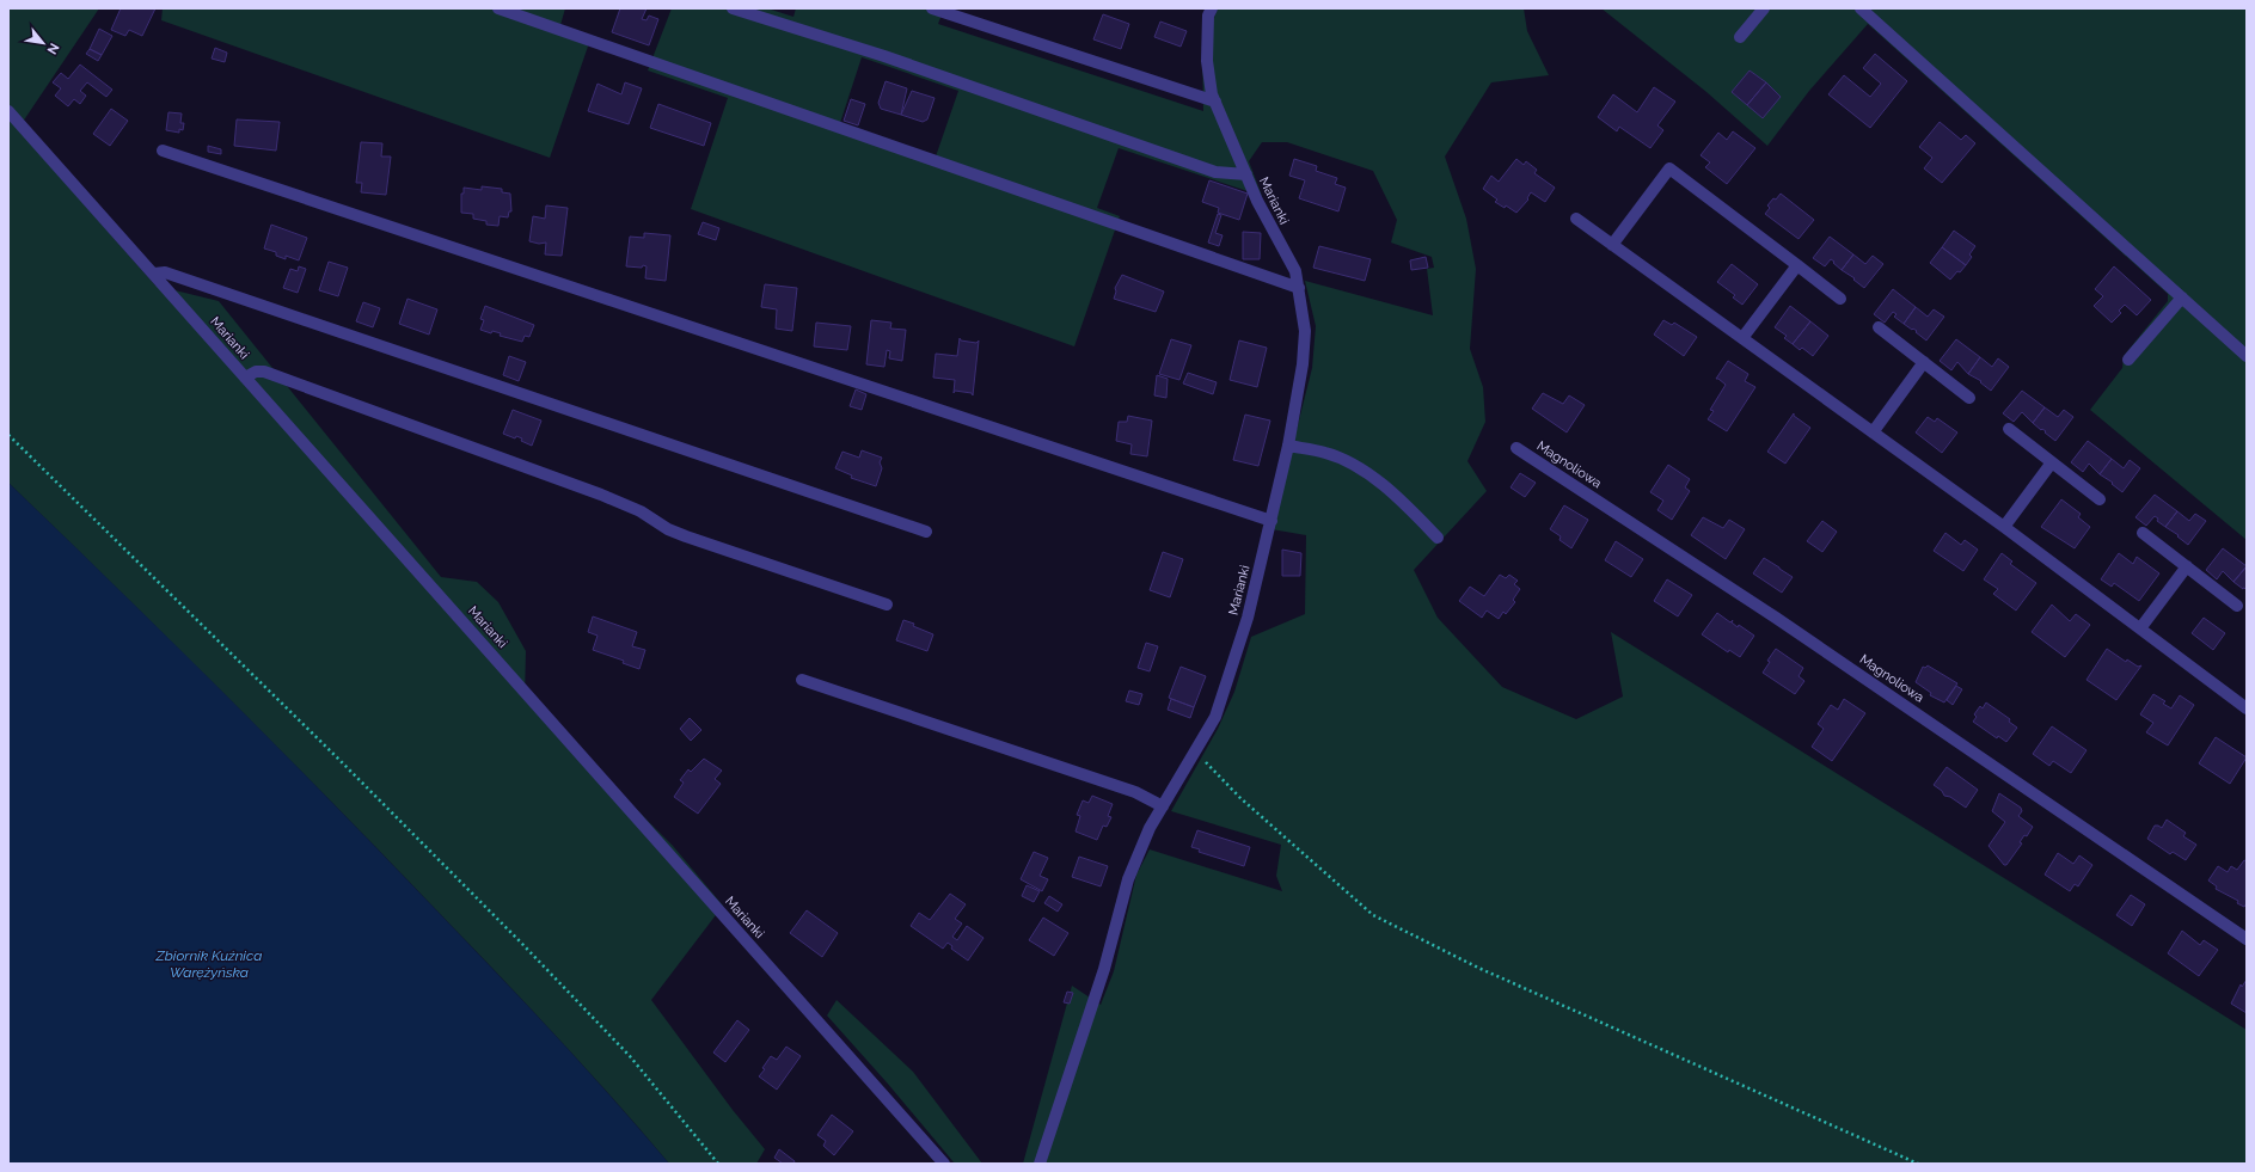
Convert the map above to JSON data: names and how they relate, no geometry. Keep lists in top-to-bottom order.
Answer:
{
  "streets": {
    "street": ["Marianki", "Magnoliowa"]
  },
  "water": ["Zbiornik Kuźnica Warężyńska"],
  "north": "bottom right"
}
